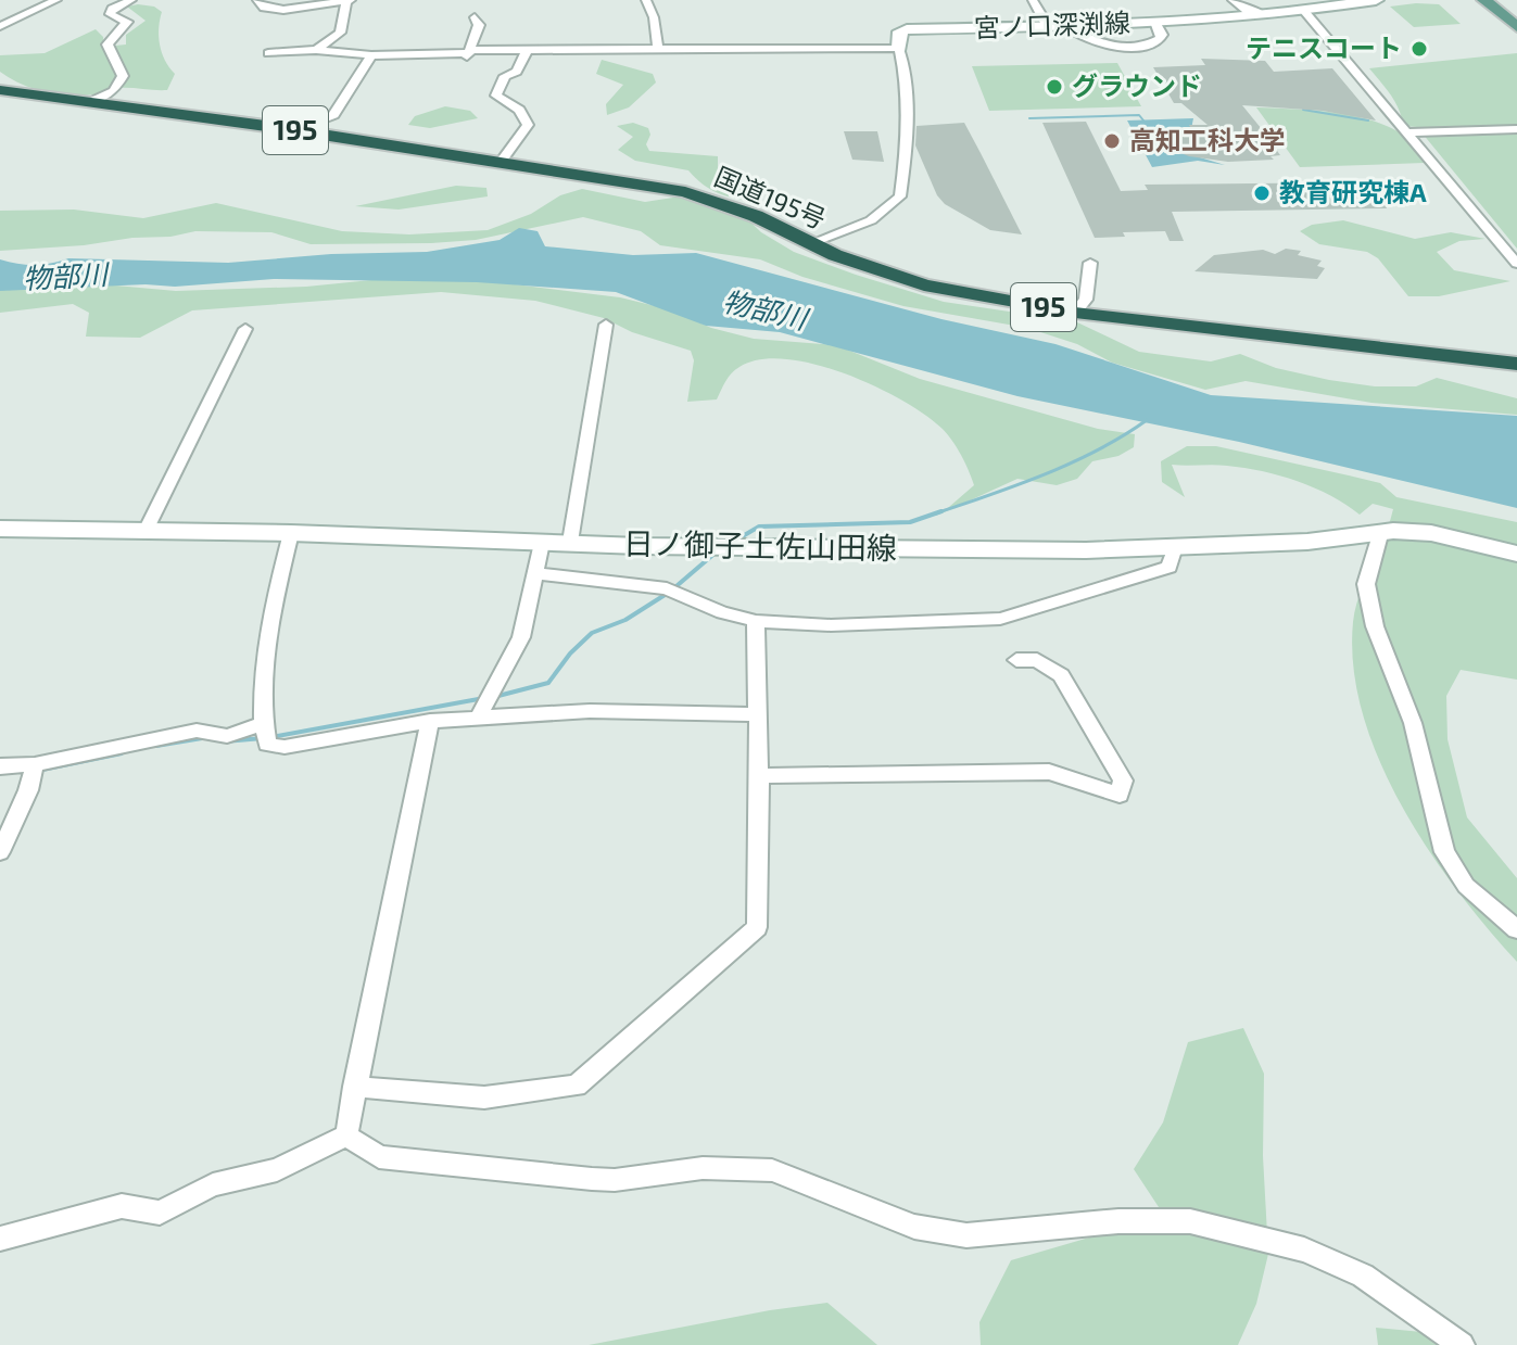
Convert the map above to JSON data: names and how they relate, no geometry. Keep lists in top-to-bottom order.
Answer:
{
  "streets": {
    "highway": ["195", "国道195号"],
    "main road": ["宮ノ口深渕線", "日ノ御子土佐山田線"]
  },
  "water": ["物部川"],
  "places": [
    "テニスコート",
    "グラウンド",
    "高知工科大学",
    "教育研究棟A"
  ]
}
